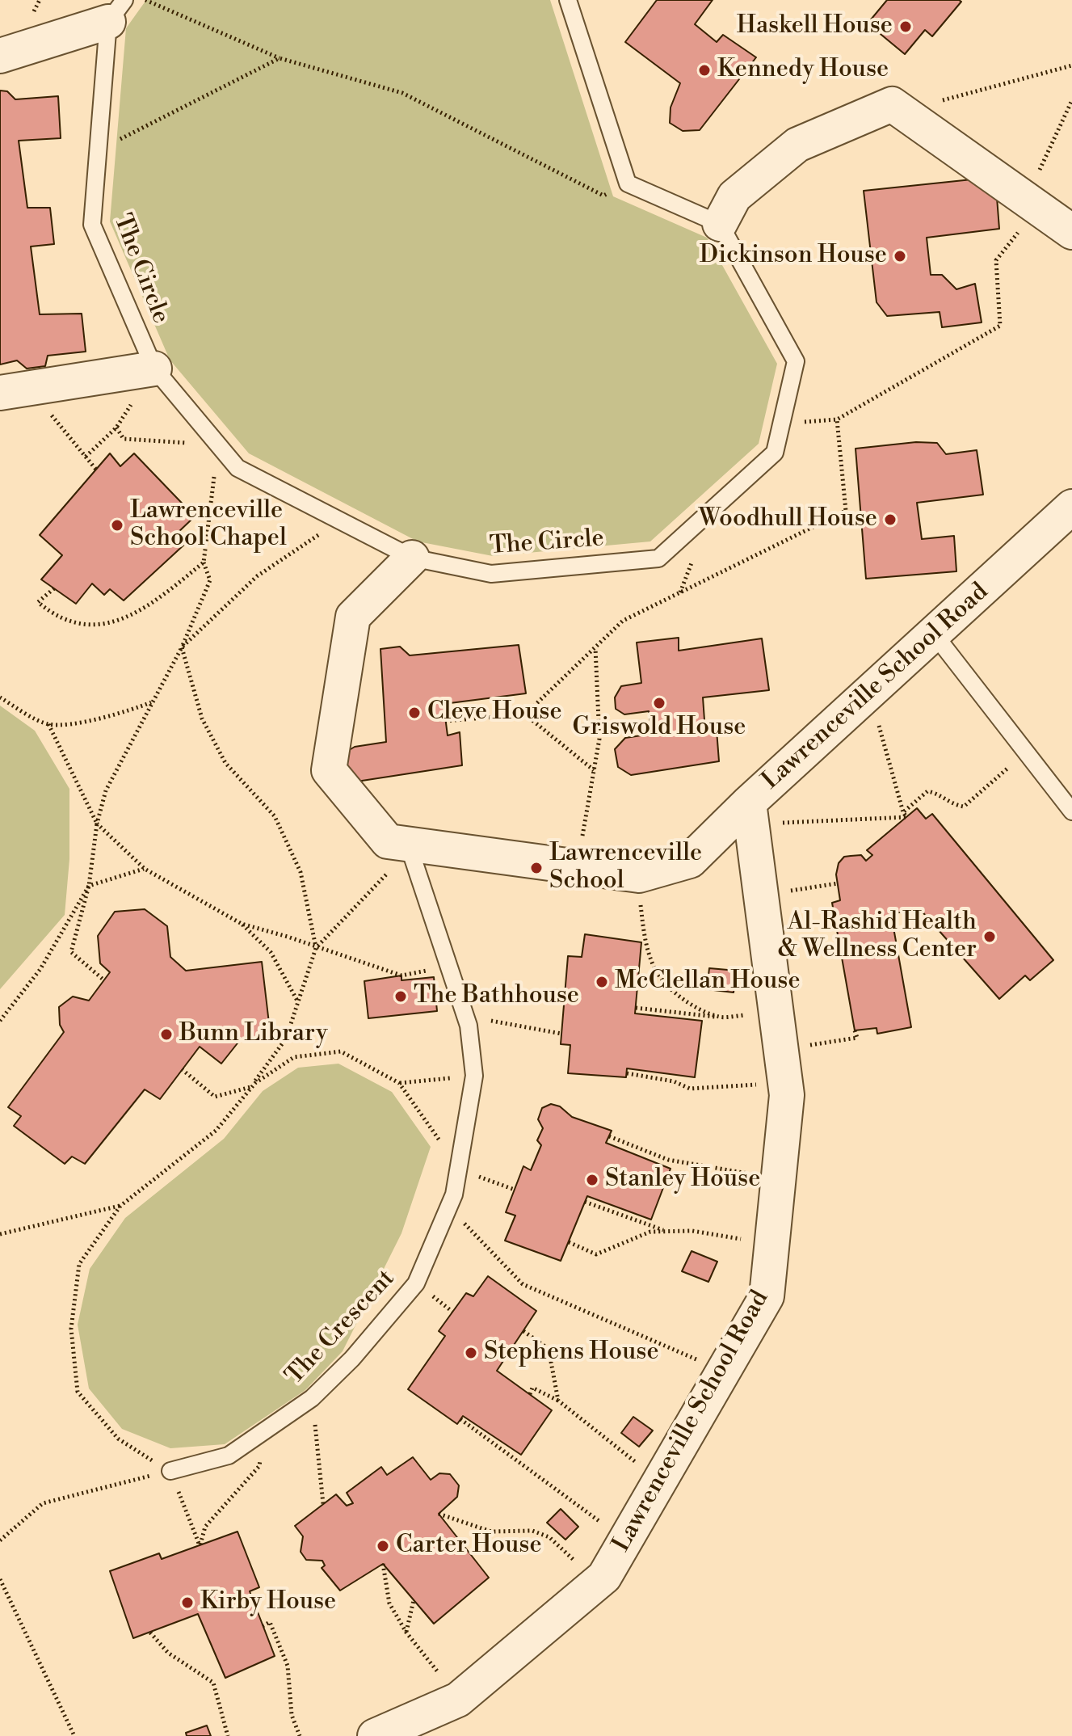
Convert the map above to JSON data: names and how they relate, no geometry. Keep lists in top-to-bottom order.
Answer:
{
  "streets": {
    "street": ["Lawrenceville School Road"],
    "lane": ["The Circle", "The Crescent"]
  },
  "places": [
    "Haskell House",
    "Kennedy House",
    "Dickinson House",
    "Woodhull House",
    "Lawrenceville School Chapel",
    "Griswold House",
    "Cleve House",
    "Lawrenceville School",
    "Al-Rashid Health & Wellness Center",
    "McClellan House",
    "The Bathhouse",
    "Bunn Library",
    "Stanley House",
    "Stephens House",
    "Carter House",
    "Kirby House"
  ]
}
